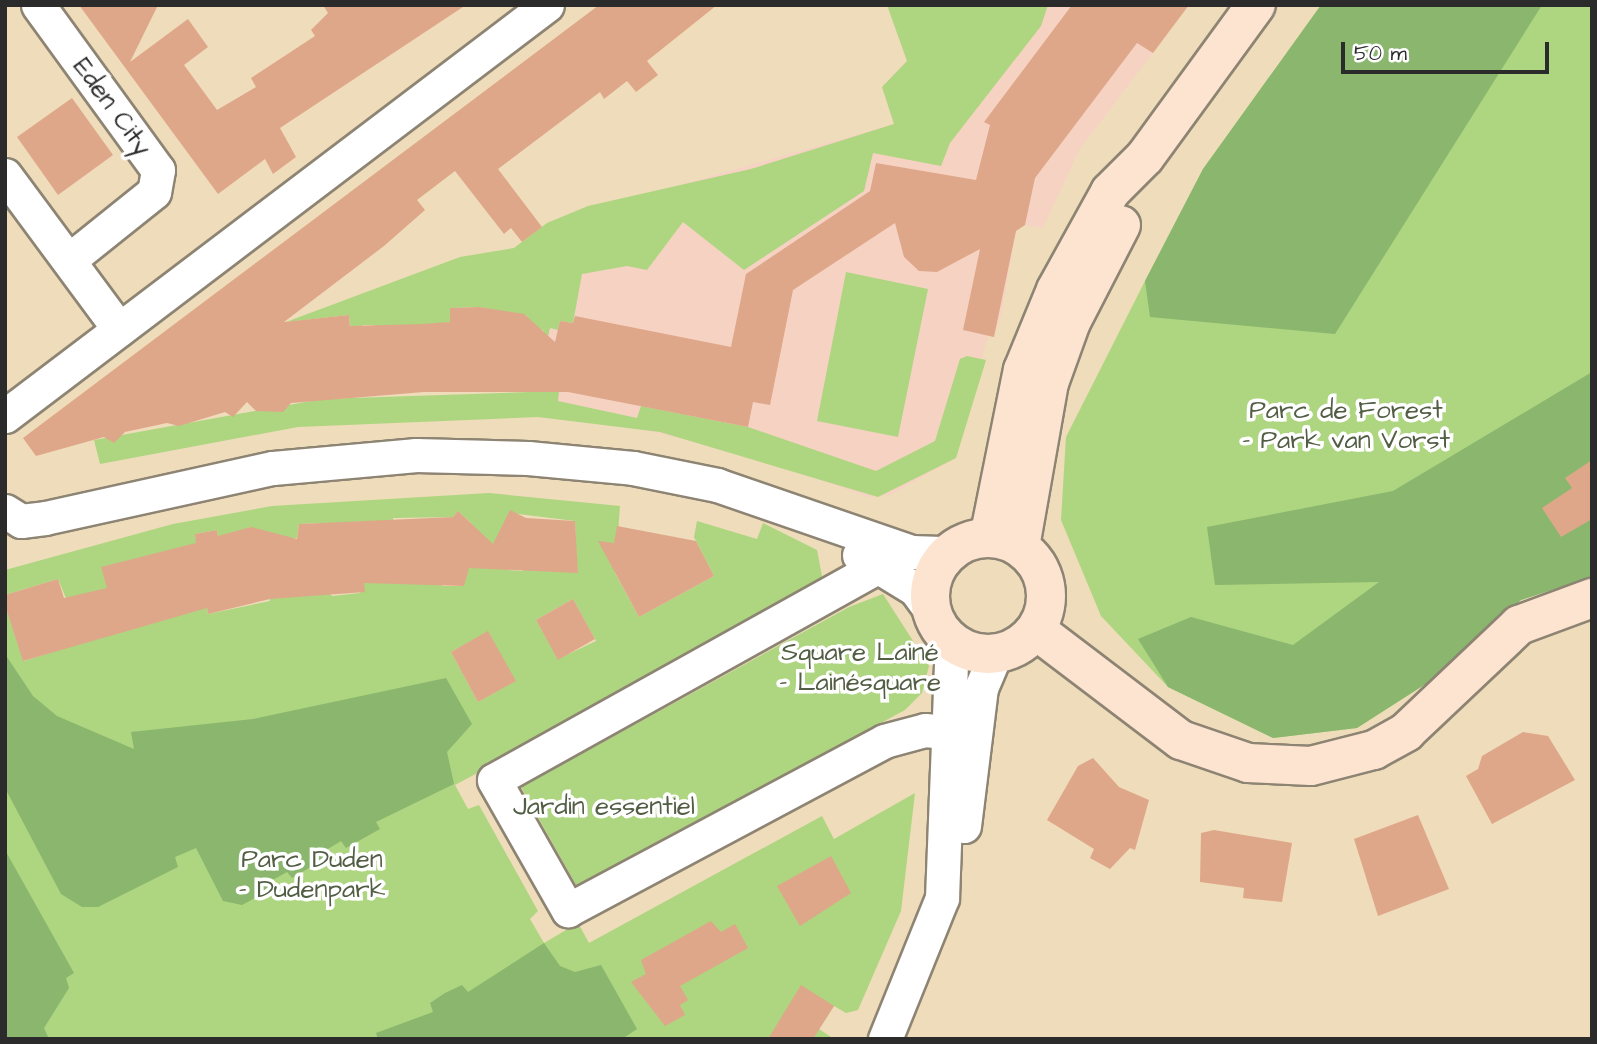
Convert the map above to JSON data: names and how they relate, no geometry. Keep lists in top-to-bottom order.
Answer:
{
  "streets": {
    "street": ["Eden City"]
  },
  "parks": [
    "Parc de Forest - Park van Vorst",
    "Square Lainé - Lainésquare",
    "Jardin essentiel",
    "Parc Duden - Dudenpark"
  ],
  "scale_bar": "50 m"
}
